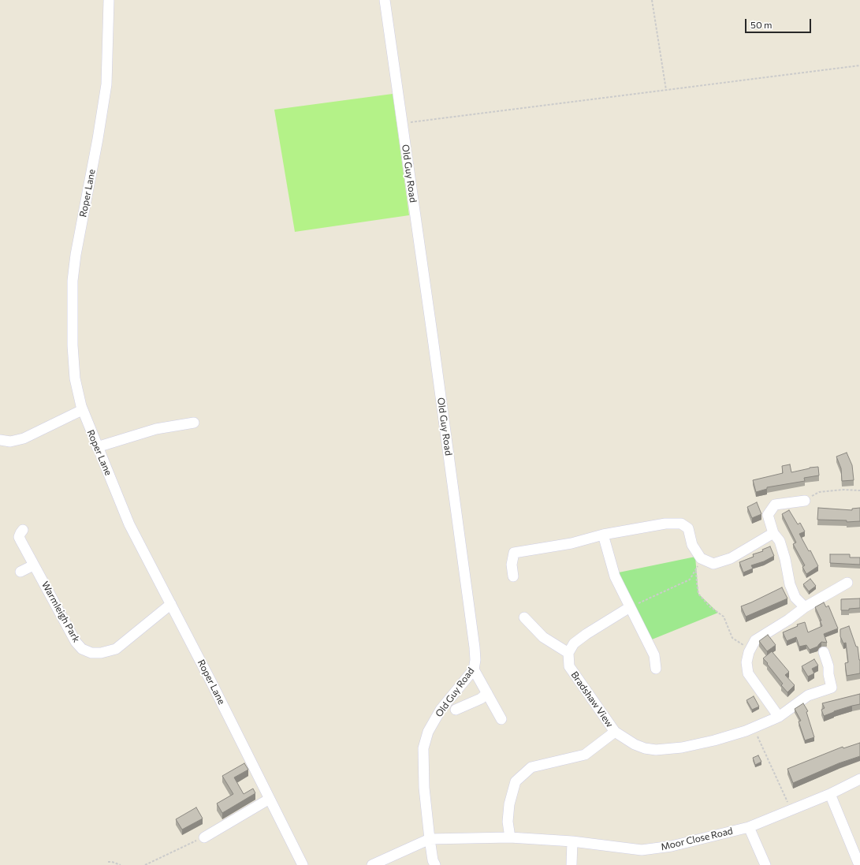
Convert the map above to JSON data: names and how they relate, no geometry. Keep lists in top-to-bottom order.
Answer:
{
  "streets": {
    "street": [
      "Old Guy Road",
      "Roper Lane",
      "Warmleigh Park",
      "Bradshaw View",
      "Moor Close Road"
    ]
  },
  "crossings": [
    ["Old Guy Road", "Moor Close Road"],
    ["Roper Lane", "Warmleigh Park"]
  ],
  "scale_bar": "50 m"
}
